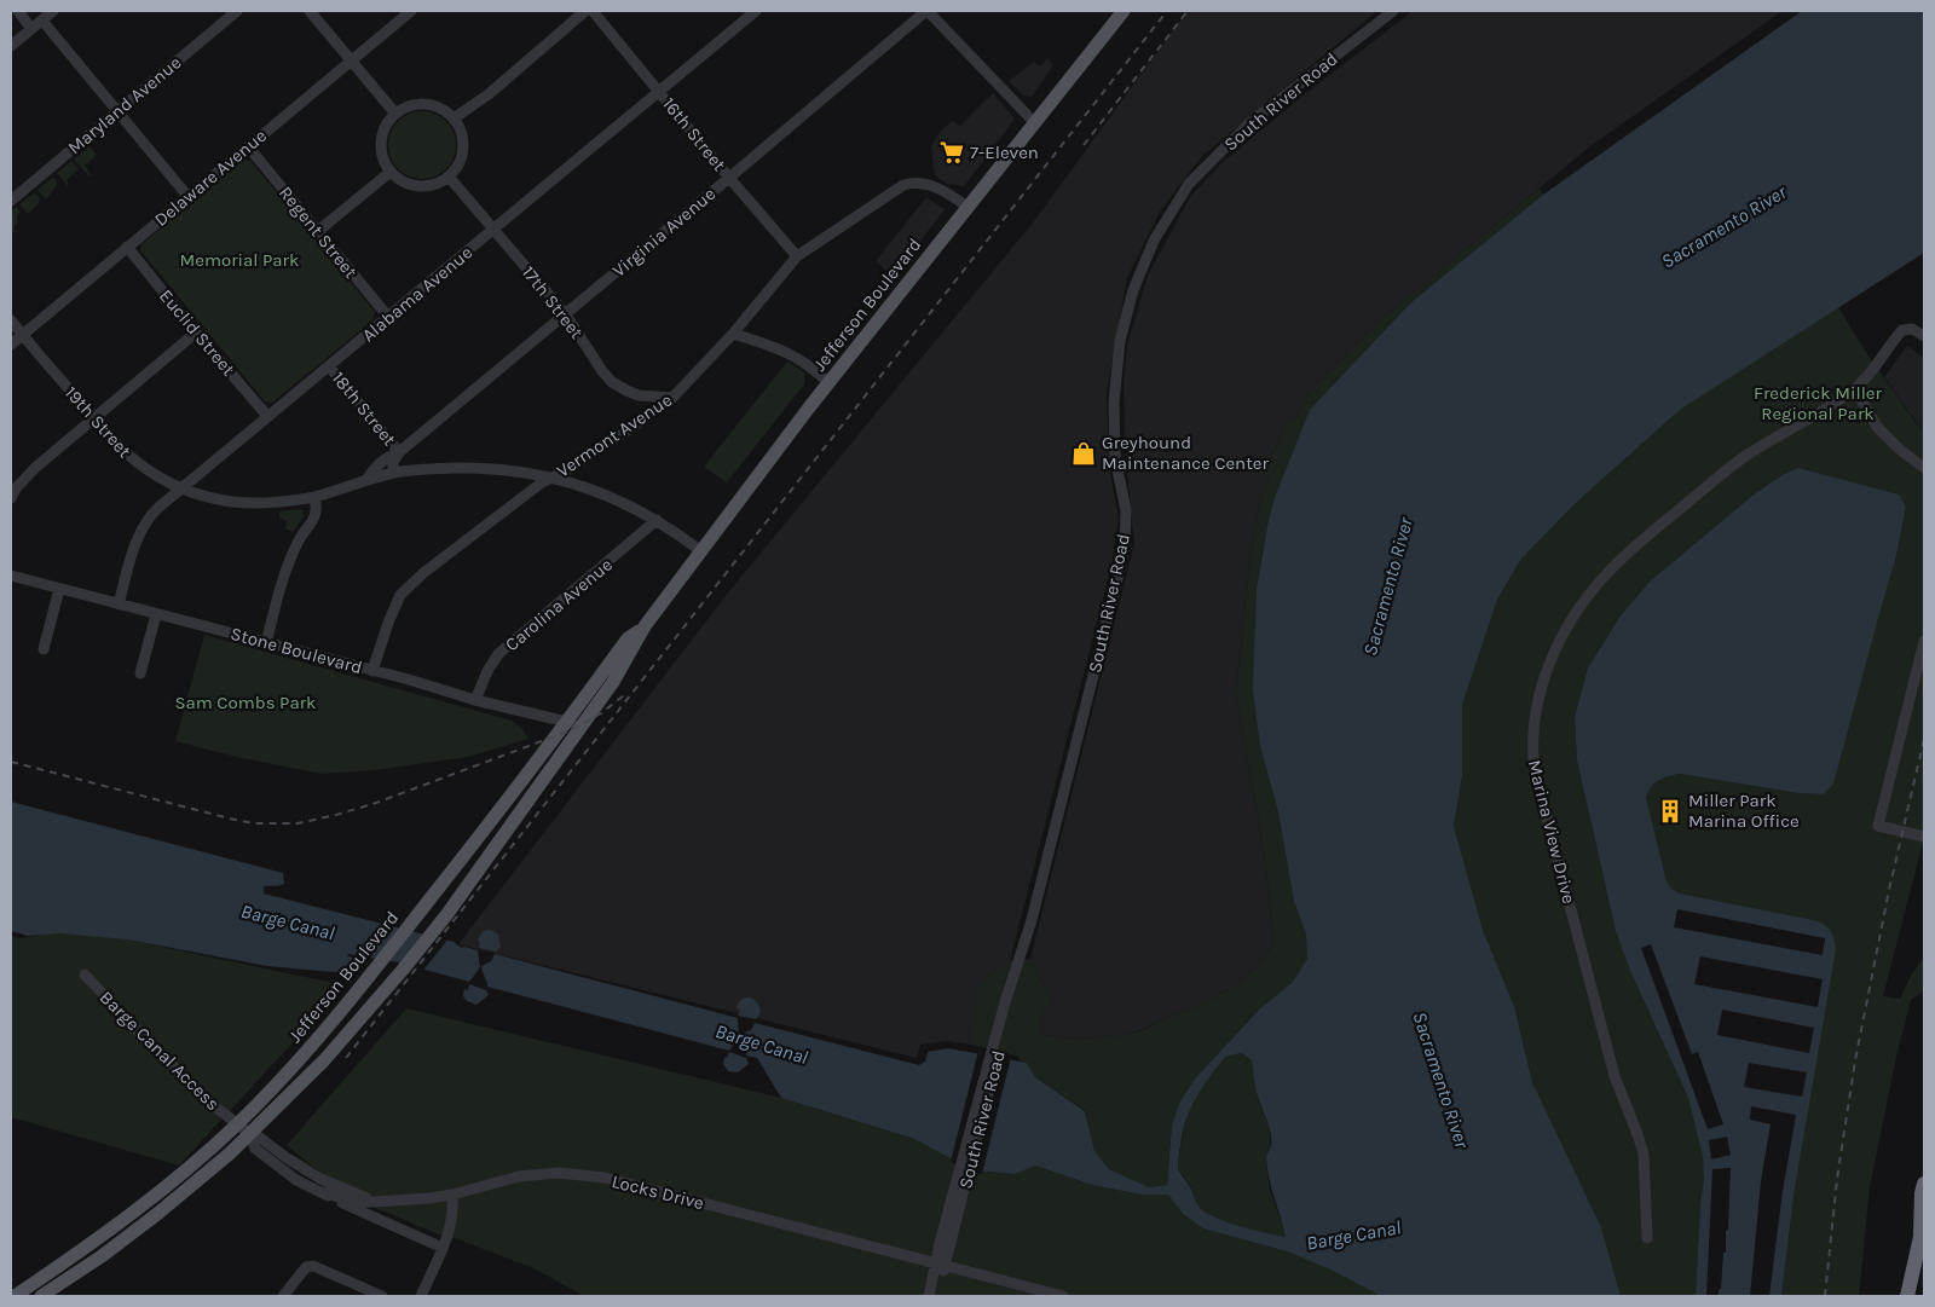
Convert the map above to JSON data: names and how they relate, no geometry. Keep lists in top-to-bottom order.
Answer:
{
  "streets": {
    "main road": ["Jefferson Boulevard"],
    "street": [
      "South River Road",
      "Maryland Avenue",
      "16th Street",
      "Delaware Avenue",
      "Regent Street",
      "Virginia Avenue",
      "Alabama Avenue",
      "17th Street",
      "Euclid Street",
      "18th Street",
      "19th Street",
      "Vermont Avenue",
      "Carolina Avenue",
      "Stone Boulevard",
      "Marina View Drive",
      "Barge Canal Access",
      "Locks Drive"
    ]
  },
  "crossings": [
    ["South River Road", "Locks Drive"],
    ["16th Street", "Virginia Avenue"],
    ["16th Street", "Alabama Avenue"],
    ["16th Street", "Vermont Avenue"],
    ["Delaware Avenue", "Regent Street"],
    ["Delaware Avenue", "Euclid Street"],
    ["Delaware Avenue", "19th Street"],
    ["Regent Street", "Alabama Avenue"],
    ["Virginia Avenue", "17th Street"],
    ["Virginia Avenue", "18th Street"],
    ["Alabama Avenue", "17th Street"],
    ["Alabama Avenue", "Euclid Street"],
    ["Alabama Avenue", "18th Street"],
    ["Alabama Avenue", "19th Street"],
    ["Alabama Avenue", "Stone Boulevard"],
    ["17th Street", "Vermont Avenue"],
    ["Jefferson Boulevard", "Vermont Avenue"],
    ["Jefferson Boulevard", "Stone Boulevard"],
    ["Jefferson Boulevard", "Barge Canal Access"],
    ["Jefferson Boulevard", "Locks Drive"],
    ["Vermont Avenue", "Stone Boulevard"],
    ["Carolina Avenue", "Stone Boulevard"],
    ["Barge Canal Access", "Locks Drive"]
  ],
  "water": ["Sacramento River", "Barge Canal"],
  "parks": ["Memorial Park", "Frederick Miller Regional Park", "Sam Combs Park"],
  "places": {
    "supermarket": ["7-Eleven"],
    "shop": ["Greyhound Maintenance Center"],
    "building": ["Miller Park Marina Office"]
  }
}
